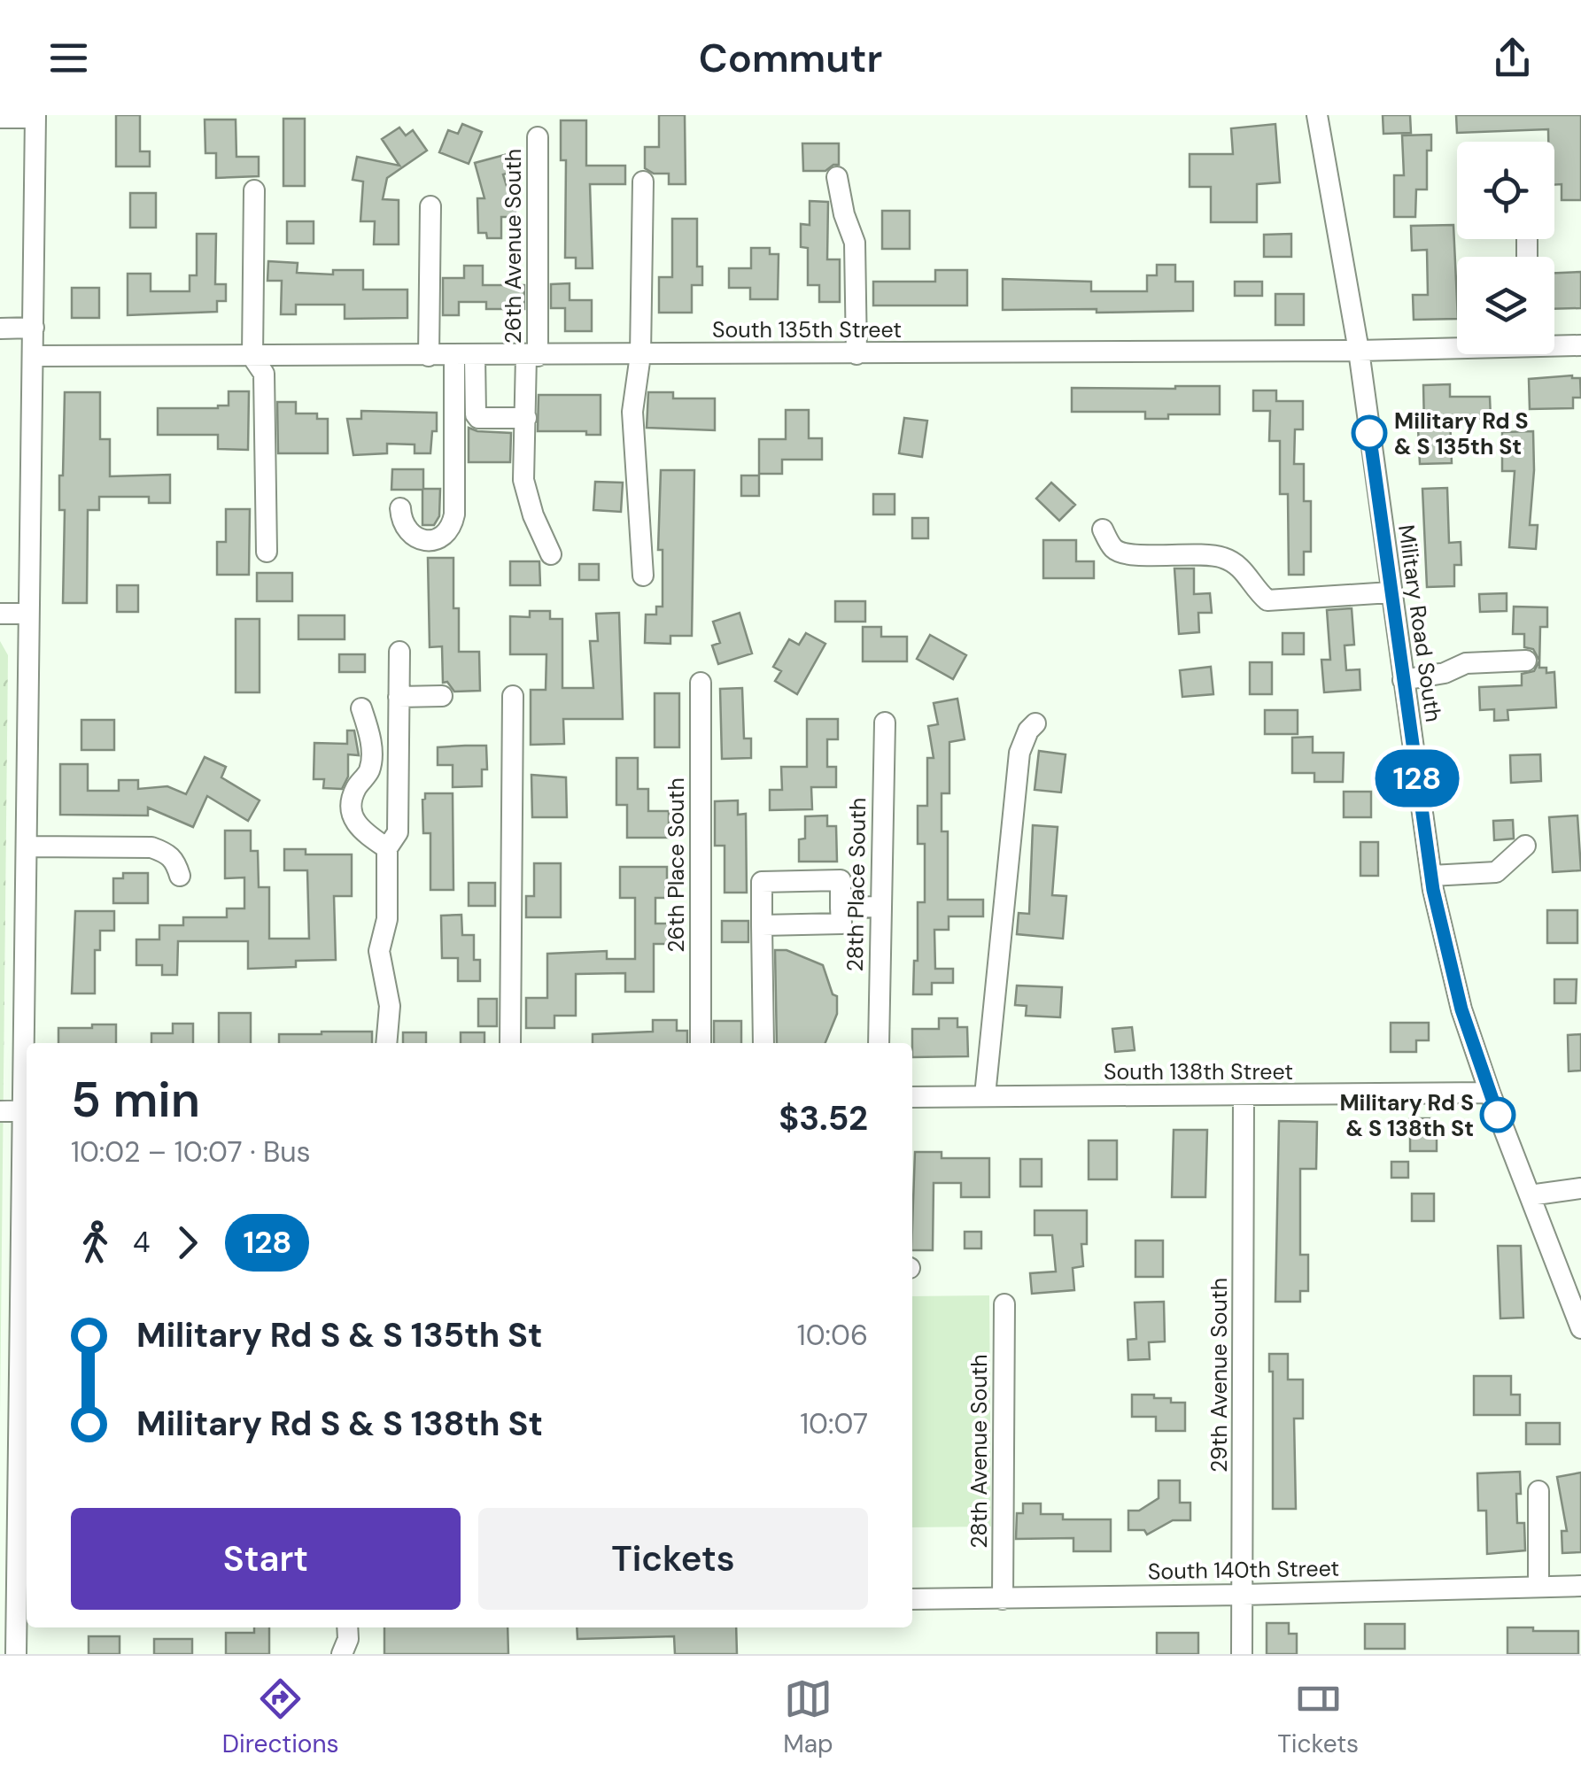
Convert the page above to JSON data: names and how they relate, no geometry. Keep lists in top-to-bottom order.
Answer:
{
  "streets": {
    "street": [
      "26th Avenue South",
      "South 135th Street",
      "Military Road South",
      "26th Place South",
      "28th Place South",
      "South 138th Street",
      "29th Avenue South",
      "28th Avenue South",
      "South 140th Street"
    ]
  },
  "crossings": [
    ["26th Avenue South", "South 135th Street"],
    ["South 135th Street", "Military Road South"],
    ["Military Road South", "South 138th Street"],
    ["South 138th Street", "29th Avenue South"],
    ["29th Avenue South", "South 140th Street"],
    ["28th Avenue South", "South 140th Street"]
  ],
  "places": ["Military Rd S & S 135th St", "Military Rd S & S 138th St"],
  "lines": ["bus line 128"],
  "page": {
    "header": "Commutr",
    "on_map": "128",
    "heading": ["5 min", "10:02 – 10:07 · Bus", "$3.52"],
    "legs": ["4", "128"],
    "list": [
      {
        "name": "Military Rd S & S 135th St",
        "value": "10:06"
      },
      {
        "name": "Military Rd S & S 138th St",
        "value": "10:07"
      }
    ],
    "buttons": ["Start", "Tickets"],
    "tabs": ["Directions", "Map", "Tickets"]
  }
}
